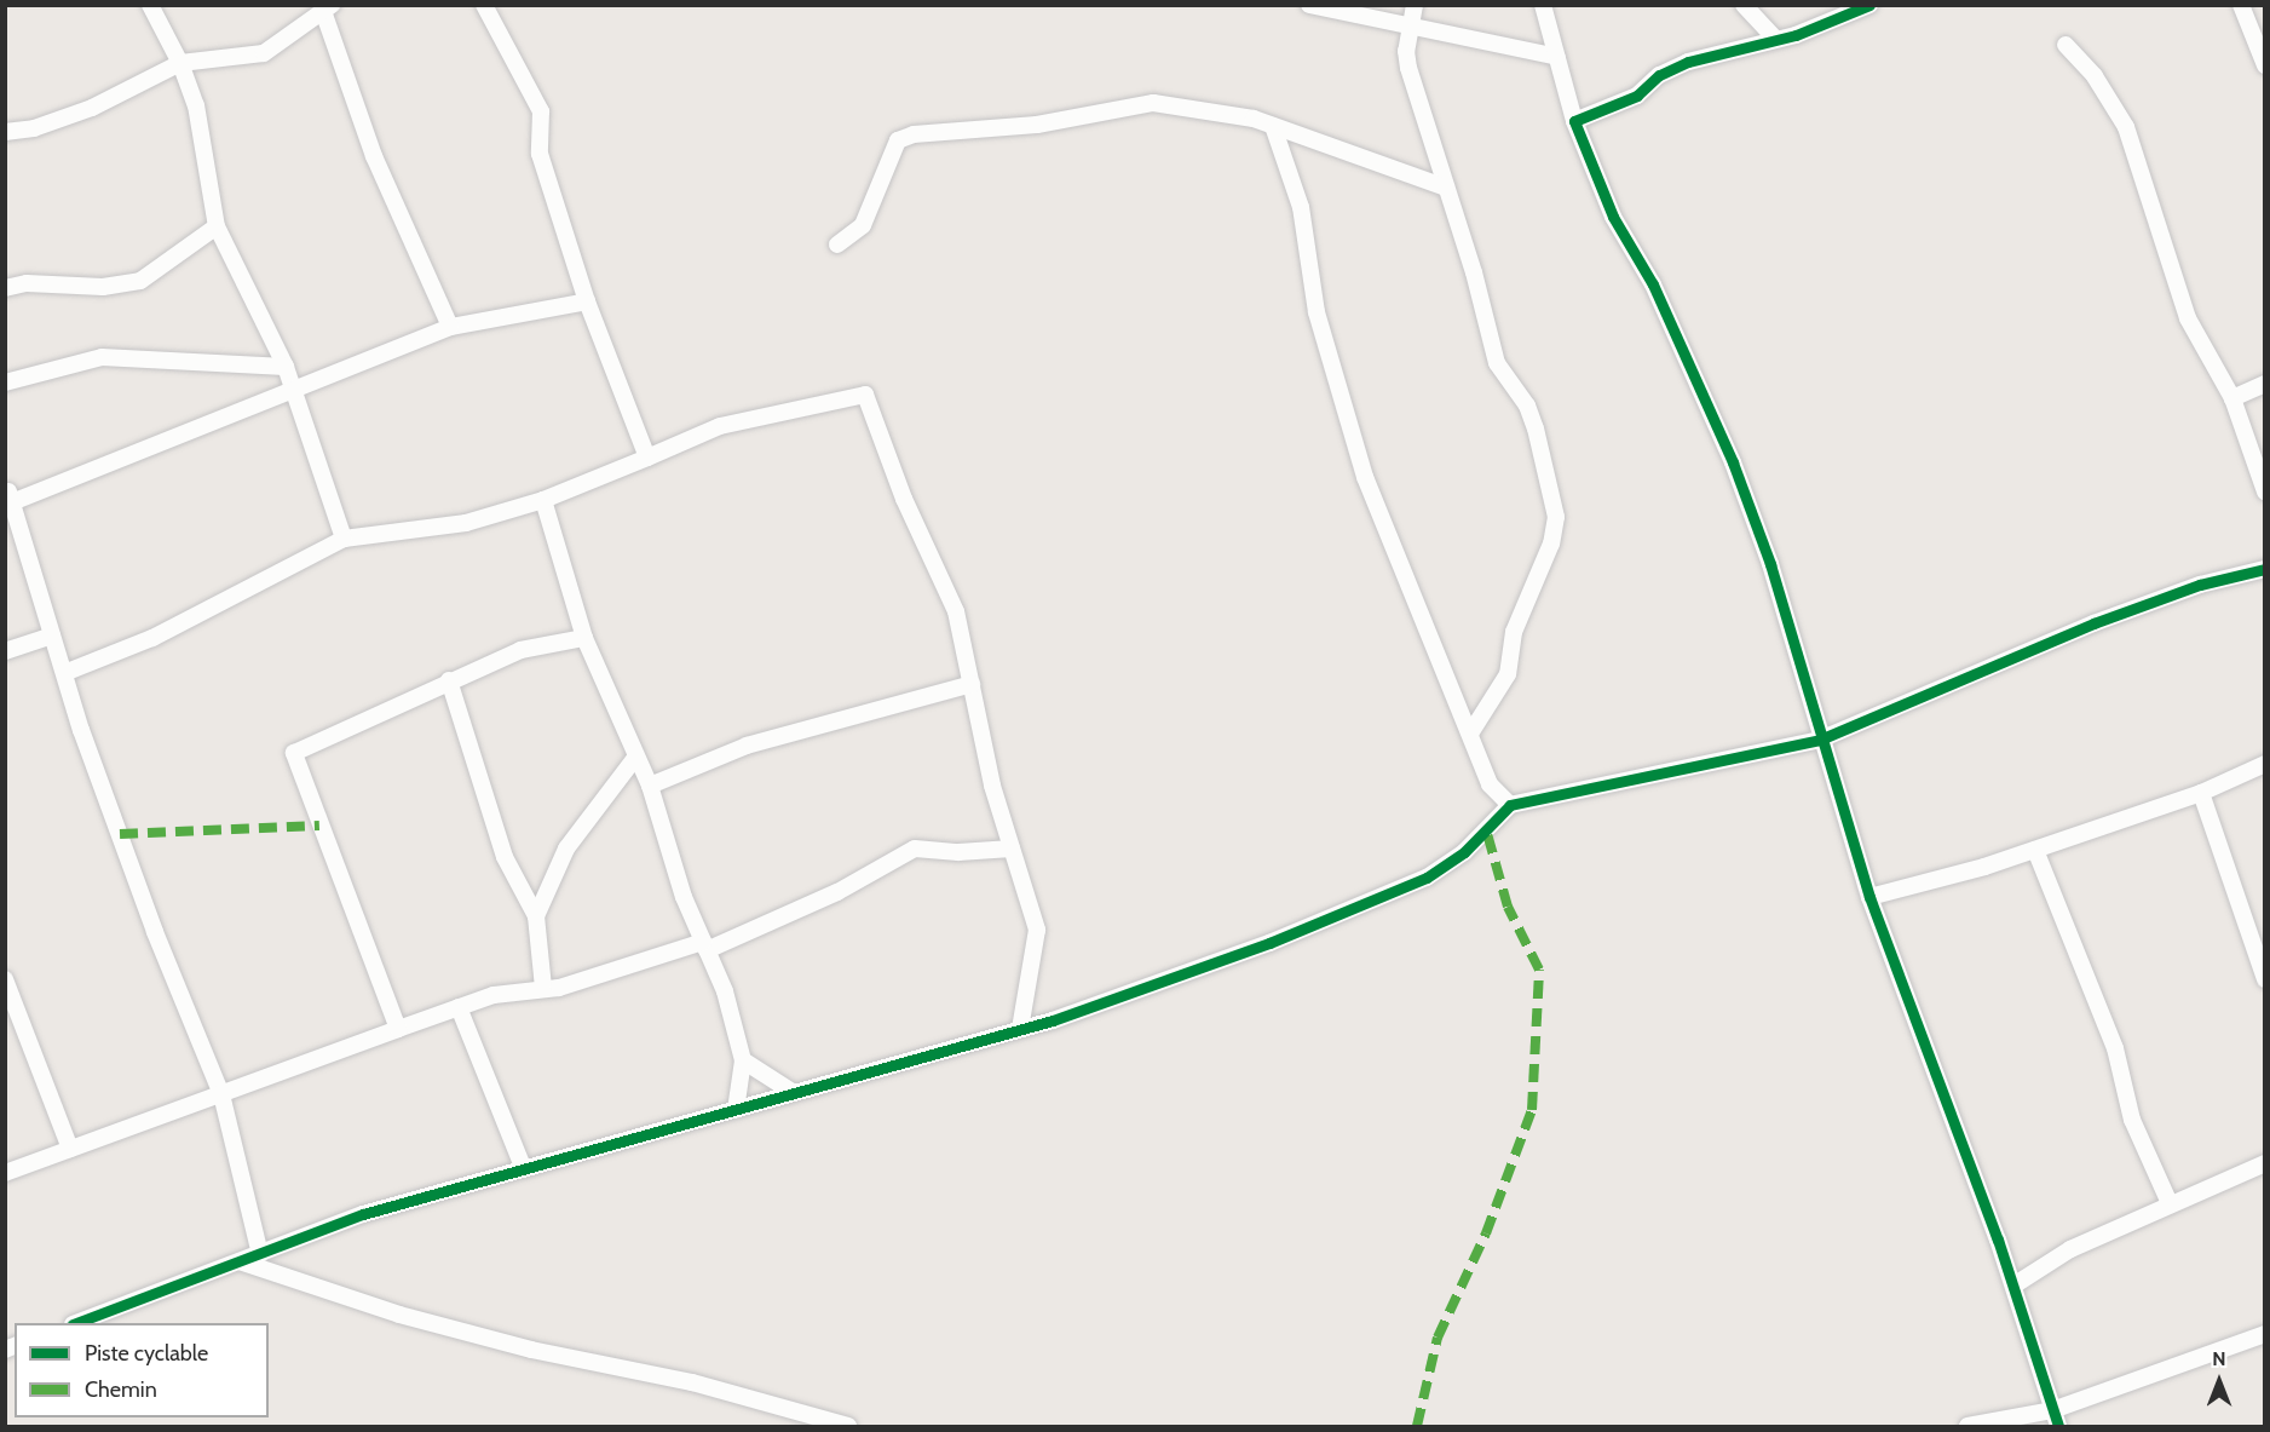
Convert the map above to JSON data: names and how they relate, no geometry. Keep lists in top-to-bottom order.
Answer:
{
  "legend": ["Piste cyclable", "Chemin"],
  "north": "top"
}
